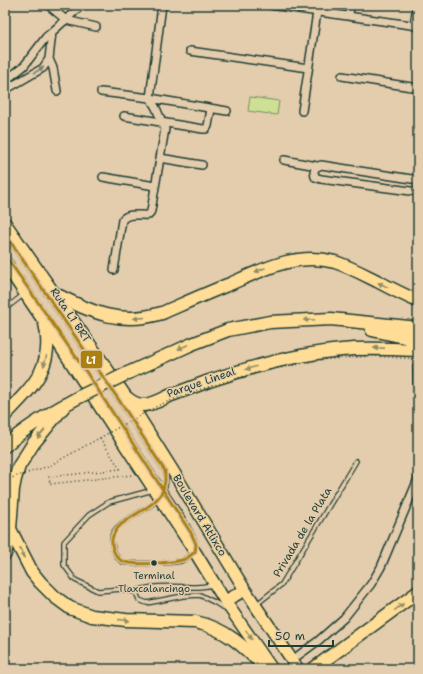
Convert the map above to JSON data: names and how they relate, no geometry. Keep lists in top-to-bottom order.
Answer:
{
  "streets": {
    "main road": ["Boulevard Atlixco"],
    "lane": ["Ruta L1 BRT", "Privada de la Plata"],
    "path": ["Parque Lineal"]
  },
  "crossings": [
    ["Boulevard Atlixco", "Privada de la Plata"]
  ],
  "places": ["Terminal Tlaxcalancingo"],
  "lines": ["transit line L1"],
  "scale_bar": "50 m"
}
